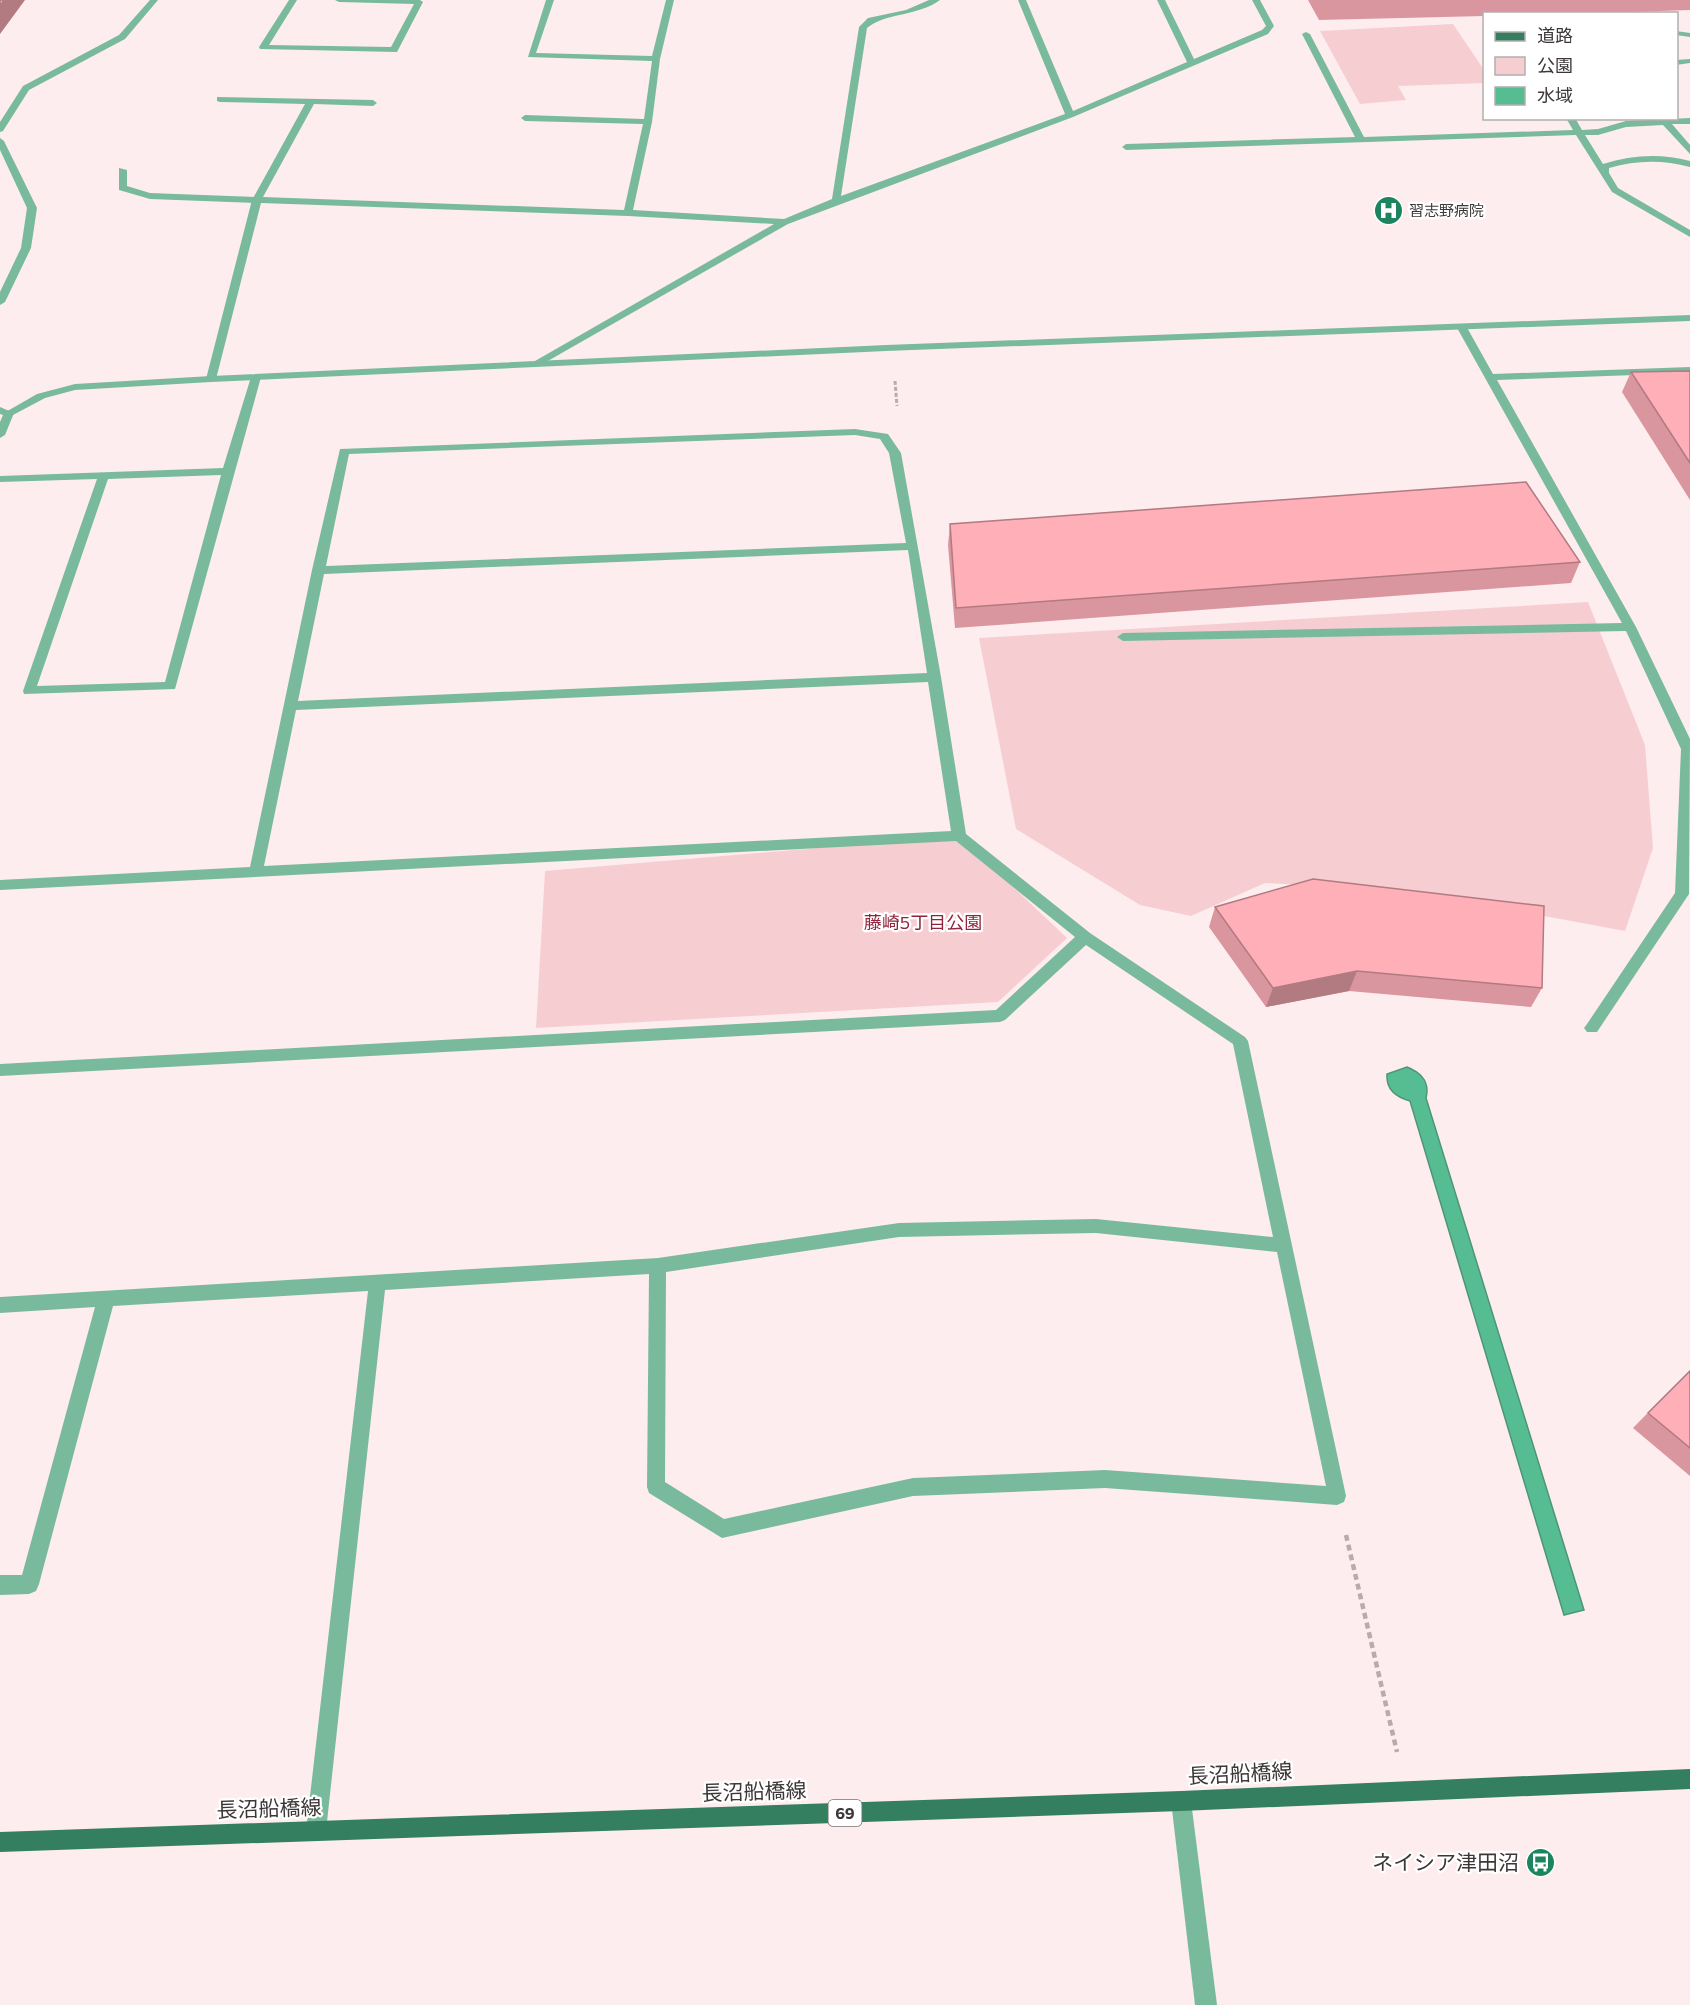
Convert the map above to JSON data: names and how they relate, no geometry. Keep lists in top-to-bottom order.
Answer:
{
  "streets": {
    "main road": ["長沼船橋線", "69"]
  },
  "parks": ["藤崎5丁目公園"],
  "places": {
    "hospital": ["習志野病院"],
    "bus stop": ["ネイシア津田沼"]
  },
  "legend": ["道路", "公園", "水域"]
}
